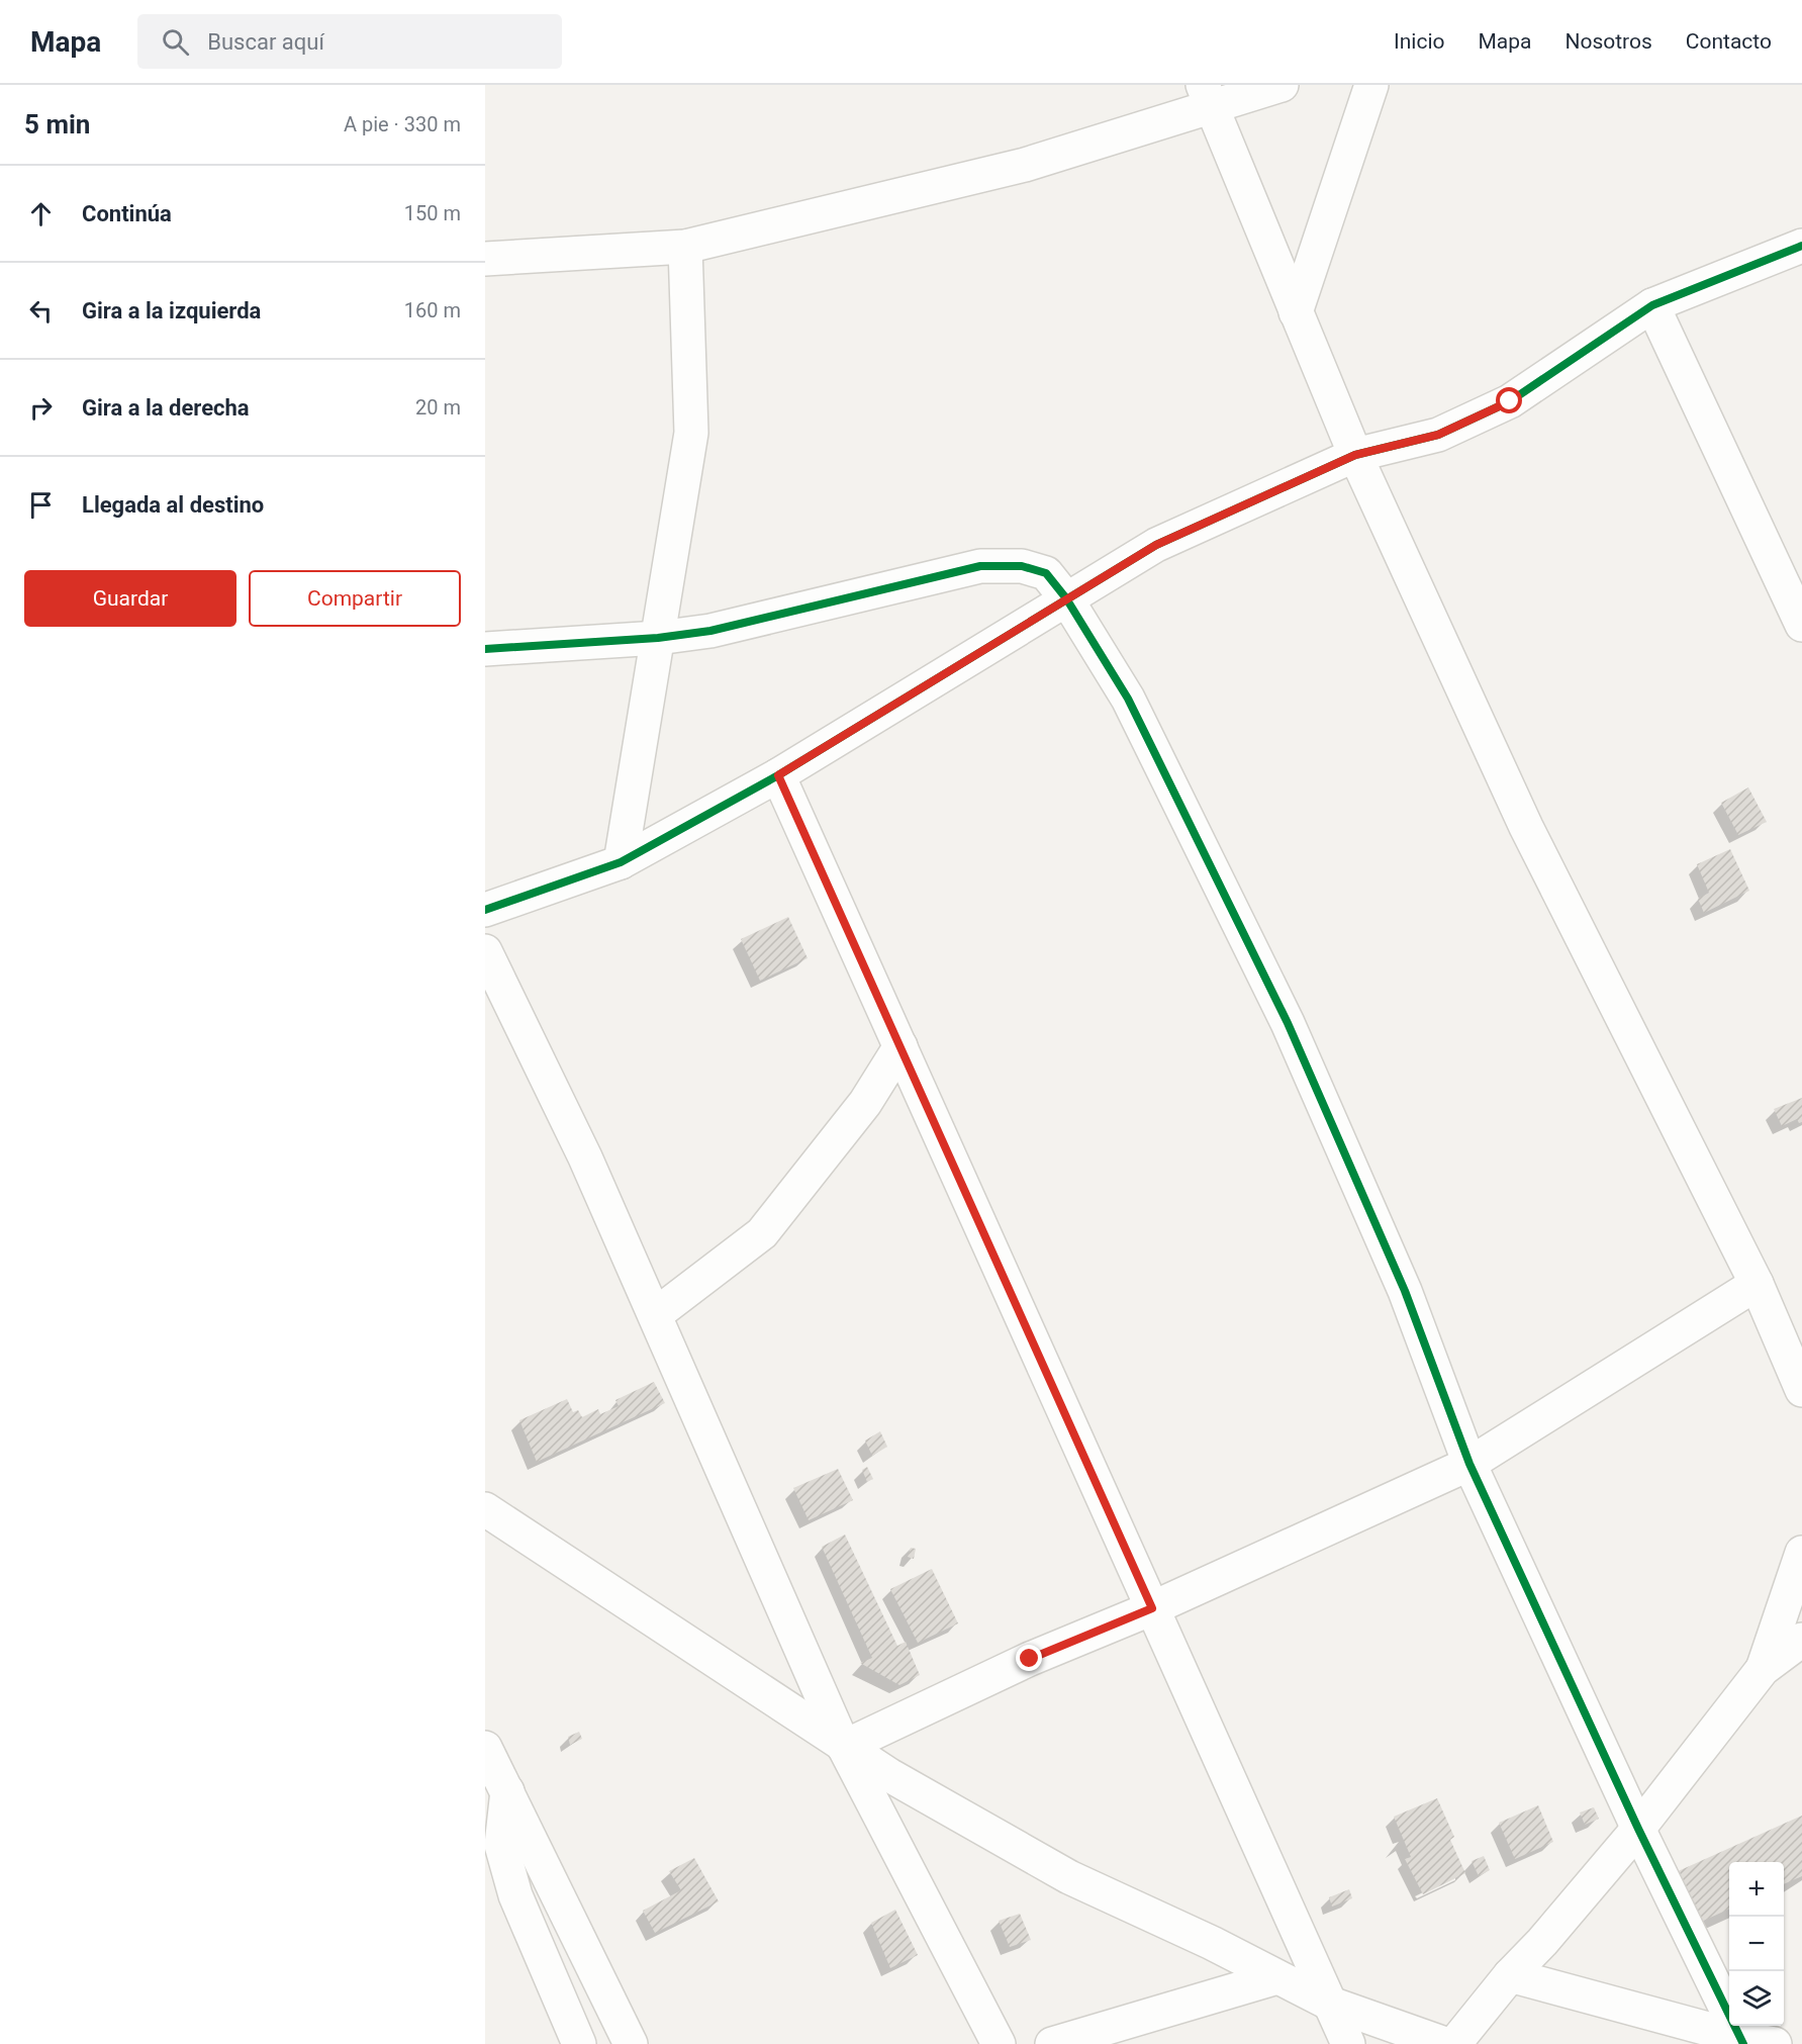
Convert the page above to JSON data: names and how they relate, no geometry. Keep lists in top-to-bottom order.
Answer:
{
  "page": {
    "header": "Mapa",
    "search": "Buscar aquí",
    "nav": [
      "Inicio",
      "Mapa",
      "Nosotros",
      "Contacto"
    ],
    "heading": ["5 min", "A pie · 330 m"],
    "list": [
      ["Continúa", "150 m"],
      ["Gira a la izquierda", "160 m"],
      ["Gira a la derecha", "20 m"],
      "Llegada al destino"
    ],
    "buttons": ["Guardar", "Compartir"],
    "map_buttons": ["+", "−"]
  }
}
